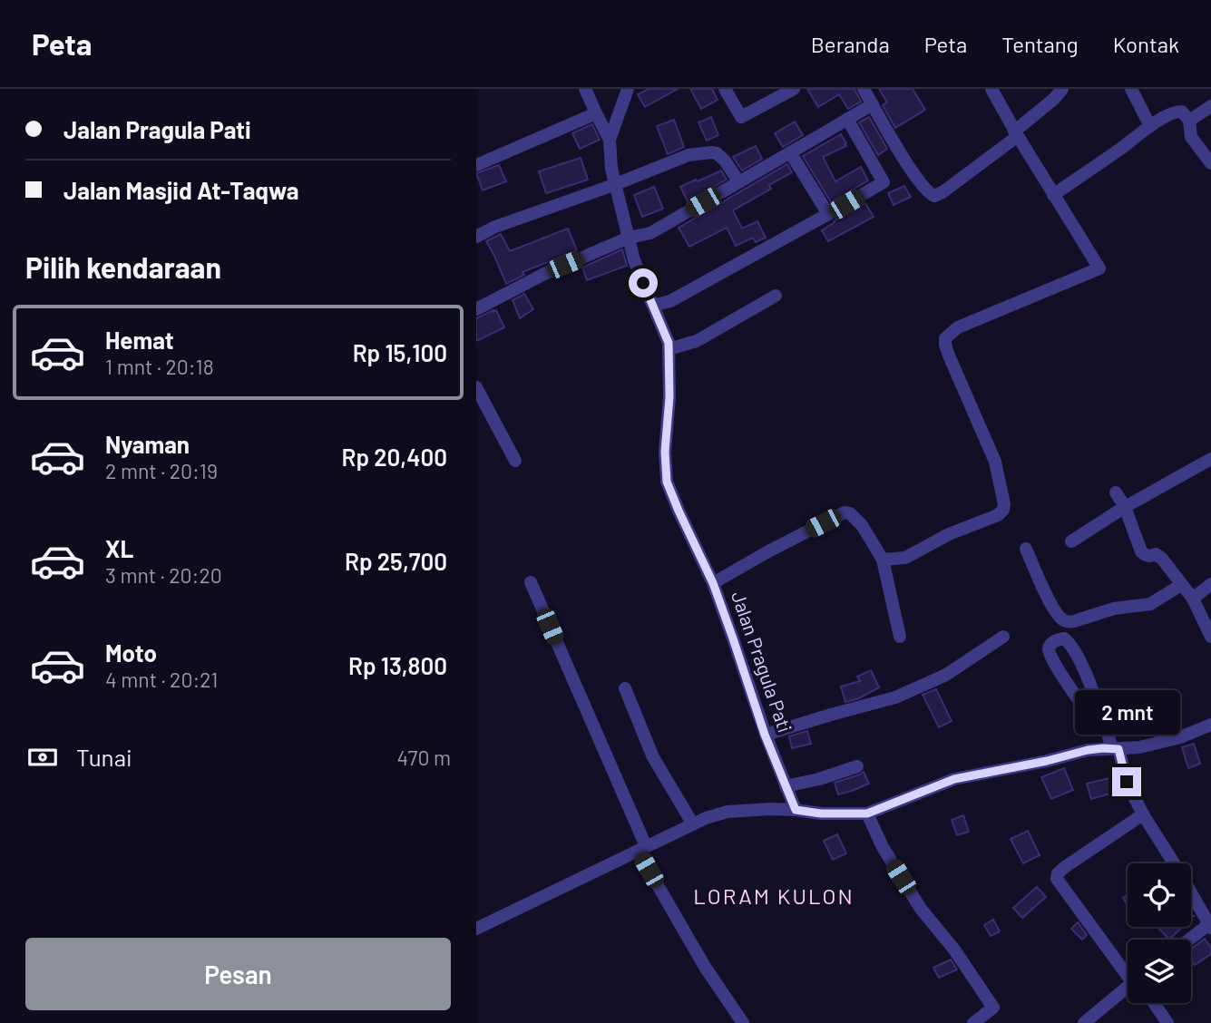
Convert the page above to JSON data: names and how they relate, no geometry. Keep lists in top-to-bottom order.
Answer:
{
  "streets": {
    "street": ["Jalan Pragula Pati"]
  },
  "districts": ["LORAM KULON"],
  "page": {
    "header": "Peta",
    "nav": [
      "Beranda",
      "Peta",
      "Tentang",
      "Kontak"
    ],
    "banner": ["Jalan Pragula Pati", "Jalan Masjid At-Taqwa"],
    "heading": "Pilih kendaraan",
    "list": [
      {
        "name": "Hemat",
        "note": "1 mnt · 20:18",
        "value": "Rp 15,100"
      },
      {
        "name": "Nyaman",
        "note": "2 mnt · 20:19",
        "value": "Rp 20,400"
      },
      {
        "name": "XL",
        "note": "3 mnt · 20:20",
        "value": "Rp 25,700"
      },
      {
        "name": "Moto",
        "note": "4 mnt · 20:21",
        "value": "Rp 13,800"
      }
    ],
    "bubble": "2 mnt",
    "pay": ["Tunai", "470 m"],
    "buttons": "Pesan"
  }
}
